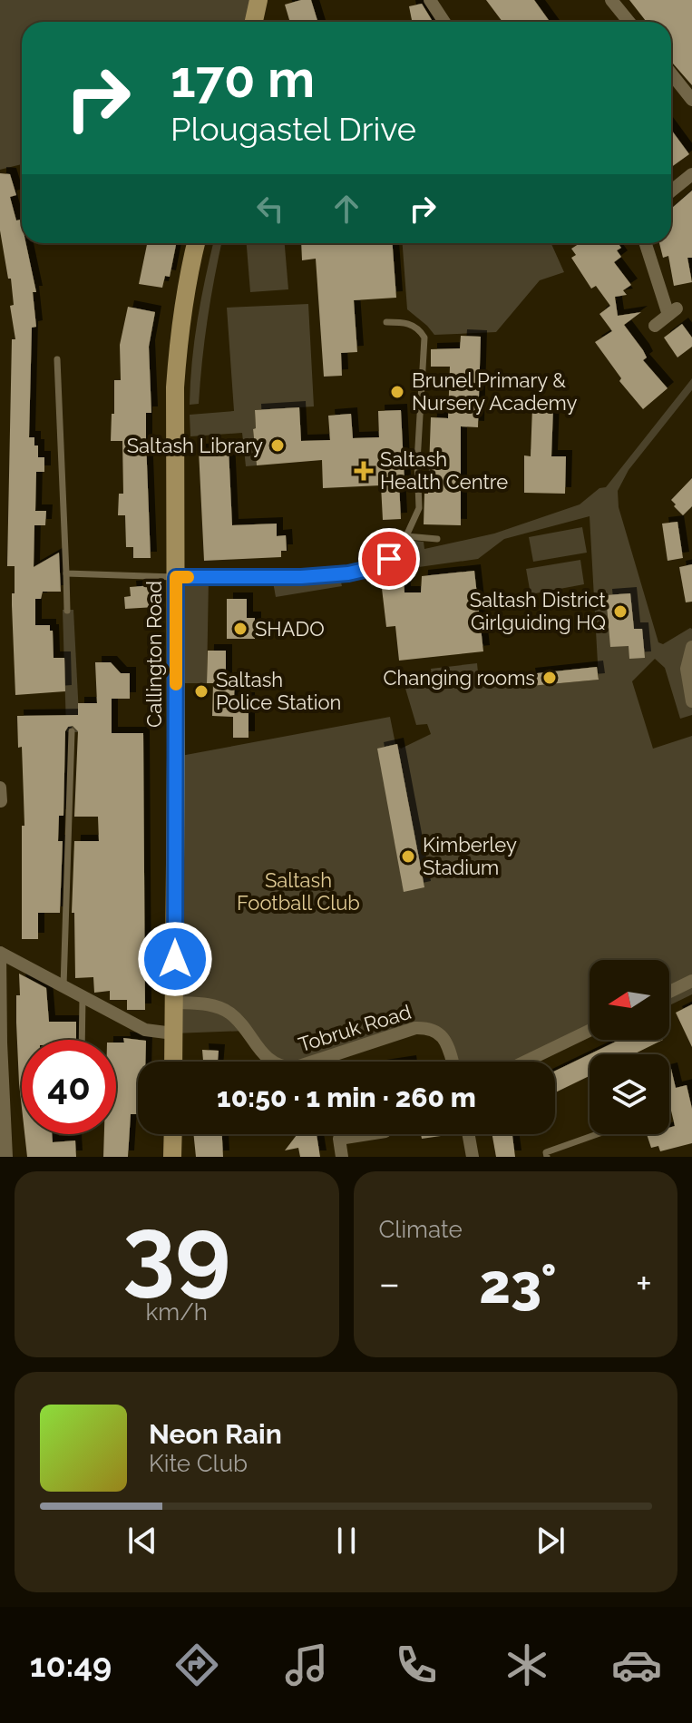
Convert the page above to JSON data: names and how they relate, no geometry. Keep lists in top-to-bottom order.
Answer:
{
  "streets": {
    "street": ["Callington Road", "Tobruk Road"]
  },
  "crossings": [
    ["Callington Road", "Tobruk Road"]
  ],
  "parks": ["Saltash Football Club"],
  "places": {
    "other": [
      "Brunel Primary & Nursery Academy",
      "Saltash Library",
      "Saltash District Girlguiding HQ",
      "SHADO",
      "Changing rooms",
      "Saltash Police Station",
      "Kimberley Stadium"
    ],
    "health": ["Saltash Health Centre"]
  },
  "north": "left",
  "page": {
    "turn": ["170 m", "Plougastel Drive"],
    "limit": "40",
    "trip": "10:50 · 1 min · 260 m",
    "tile": [
      ["39", "km/h"],
      "Climate"
    ],
    "heat": ["−", "23°", "+"],
    "song": ["Neon Rain", "Kite Club"],
    "tabs": "10:49"
  }
}
